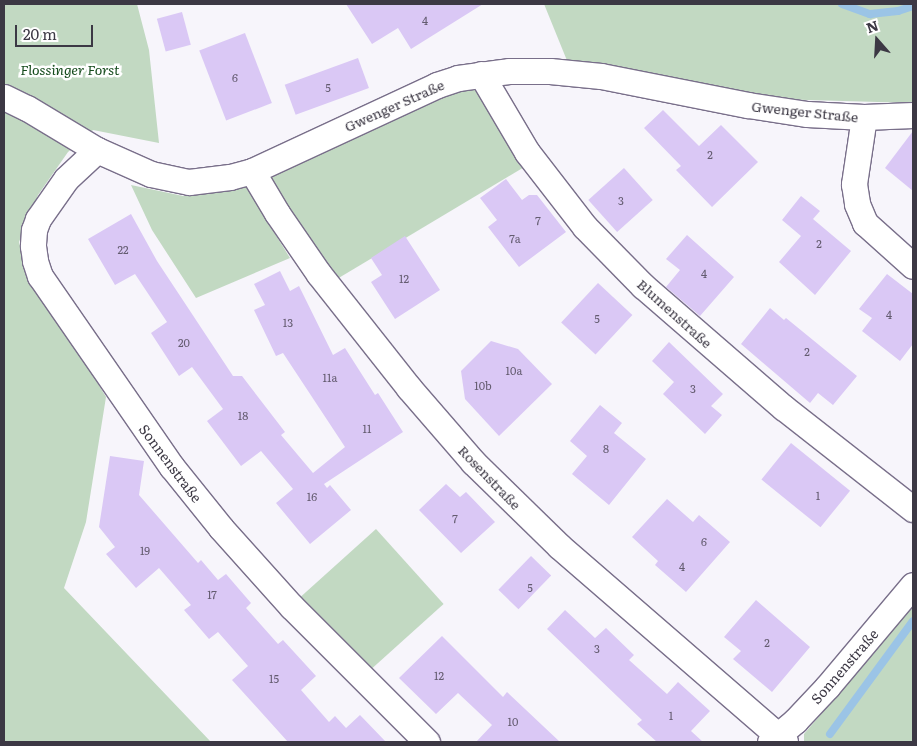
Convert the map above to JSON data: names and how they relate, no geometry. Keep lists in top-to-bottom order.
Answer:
{
  "streets": {
    "street": [
      "Gwenger Straße",
      "Blumenstraße",
      "Sonnenstraße",
      "Rosenstraße"
    ]
  },
  "crossings": [
    ["Gwenger Straße", "Blumenstraße"],
    ["Gwenger Straße", "Sonnenstraße"],
    ["Gwenger Straße", "Rosenstraße"],
    ["Sonnenstraße", "Rosenstraße"]
  ],
  "parks": ["Flossinger Forst"],
  "house_numbers": [
    "4",
    "6",
    "5",
    "2",
    "3",
    "7",
    "7a",
    "2",
    "22",
    "4",
    "12",
    "4",
    "5",
    "13",
    "20",
    "2",
    "10a",
    "11a",
    "10b",
    "3",
    "18",
    "11",
    "8",
    "1",
    "16",
    "7",
    "6",
    "19",
    "4",
    "5",
    "17",
    "2",
    "3",
    "12",
    "15",
    "1",
    "10"
  ],
  "scale_bar": "20 m",
  "north": "top"
}
